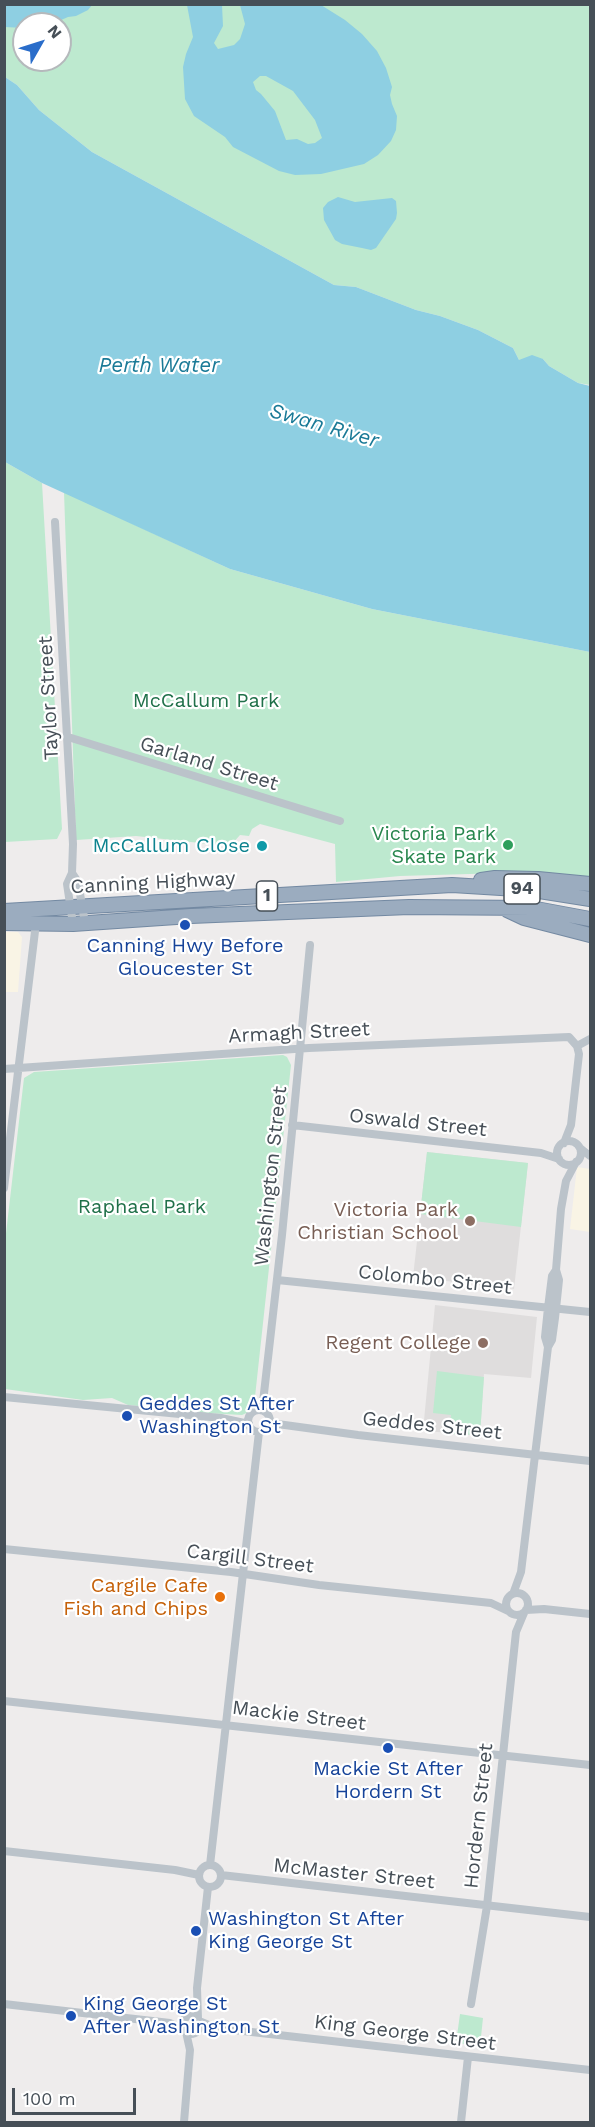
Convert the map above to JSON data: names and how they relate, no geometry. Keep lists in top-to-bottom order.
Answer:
{
  "streets": {
    "highway": ["Canning Highway", "94", "1"],
    "street": [
      "Taylor Street",
      "Garland Street",
      "Armagh Street",
      "Oswald Street",
      "Washington Street",
      "Colombo Street",
      "Geddes Street",
      "Cargill Street",
      "Mackie Street",
      "Hordern Street",
      "McMaster Street",
      "King George Street"
    ]
  },
  "crossings": [
    ["Taylor Street", "Garland Street"],
    ["Taylor Street", "Canning Highway"],
    ["Armagh Street", "Washington Street"],
    ["Oswald Street", "Washington Street"],
    ["Washington Street", "Colombo Street"],
    ["Washington Street", "Geddes Street"],
    ["Cargill Street", "Hordern Street"],
    ["Mackie Street", "Hordern Street"],
    ["Hordern Street", "McMaster Street"]
  ],
  "water": ["Perth Water", "Swan River"],
  "parks": ["McCallum Park", "Raphael Park"],
  "places": [
    "Victoria Park Skate Park",
    "McCallum Close",
    "Canning Hwy Before Gloucester St",
    "Victoria Park Christian School",
    "Regent College",
    "Geddes St After Washington St",
    "Cargile Cafe Fish and Chips",
    "Mackie St After Hordern St",
    "Washington St After King George St",
    "King George St After Washington St"
  ],
  "scale_bar": "100 m",
  "north": "top right"
}
